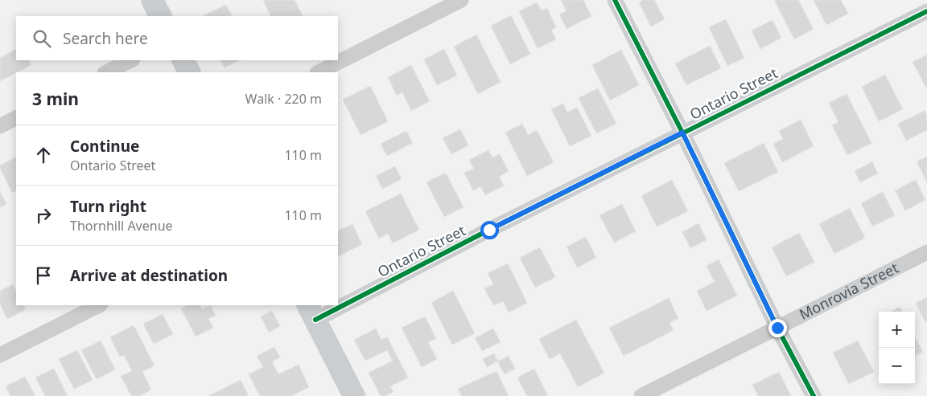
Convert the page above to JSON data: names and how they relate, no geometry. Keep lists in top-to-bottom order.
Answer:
{
  "streets": {
    "street": ["Ontario Street", "Monrovia Street"]
  },
  "page": {
    "search": "Search here",
    "heading": ["3 min", "Walk · 220 m"],
    "list": [
      ["Continue", "Ontario Street", "110 m"],
      ["Turn right", "Thornhill Avenue", "110 m"],
      "Arrive at destination"
    ],
    "map_buttons": ["+", "−"]
  }
}
